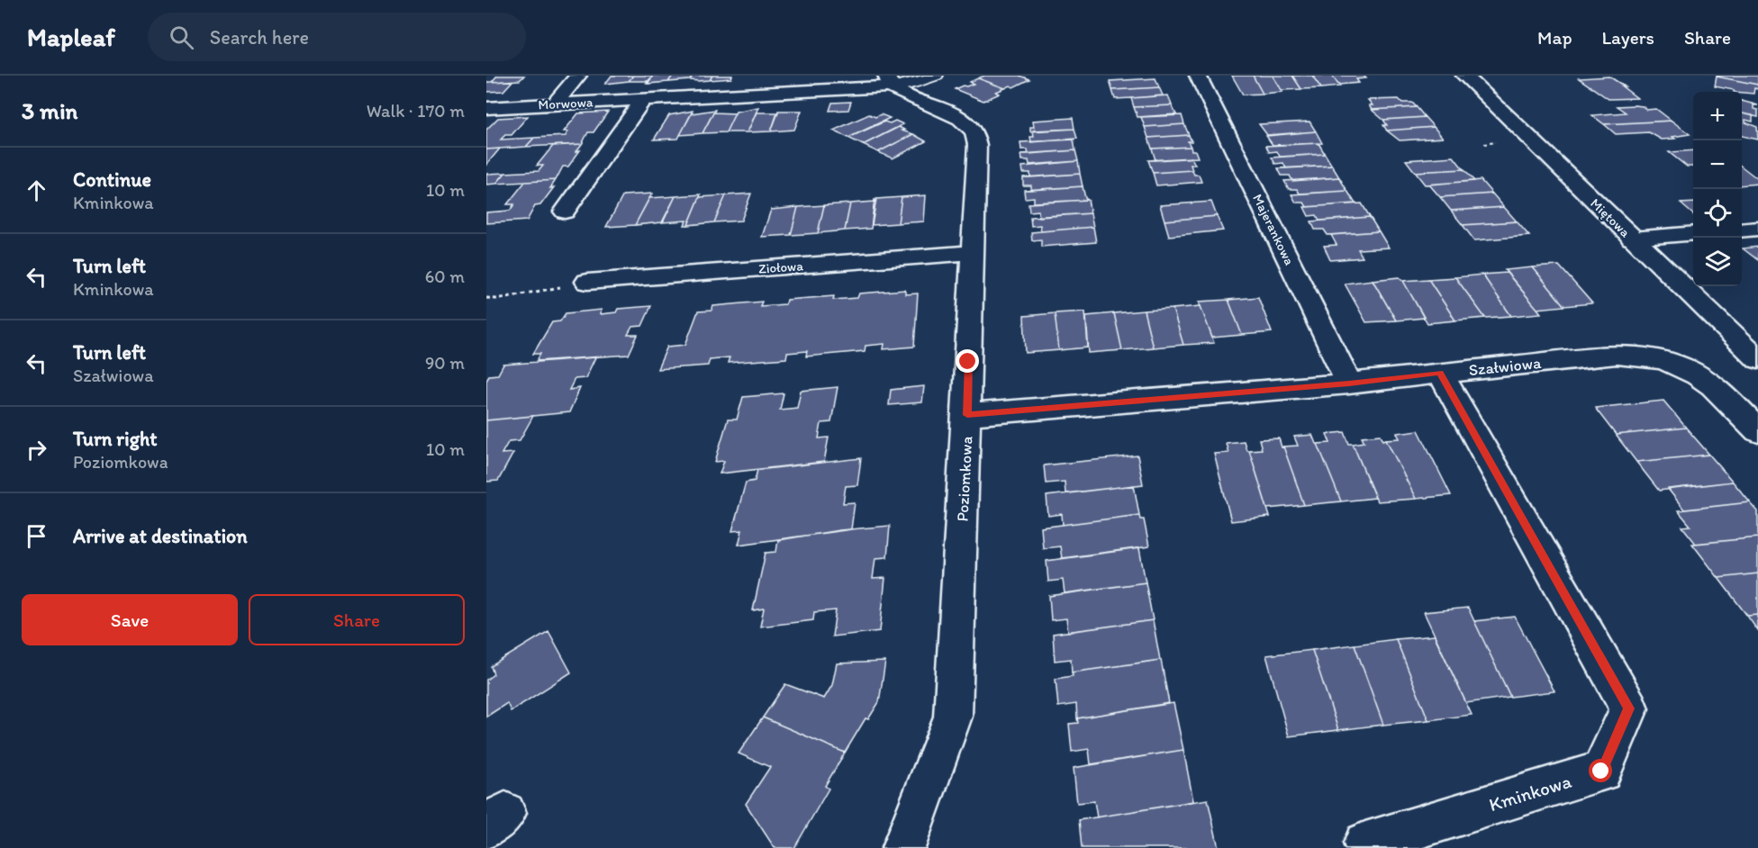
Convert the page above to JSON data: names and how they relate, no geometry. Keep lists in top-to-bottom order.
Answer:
{
  "streets": {
    "street": [
      "Morwowa",
      "Miętowa",
      "Majerankowa",
      "Ziołowa",
      "Szałwiowa",
      "Poziomkowa",
      "Kminkowa"
    ]
  },
  "crossings": [
    ["Morwowa", "Poziomkowa"],
    ["Majerankowa", "Szałwiowa"],
    ["Ziołowa", "Poziomkowa"],
    ["Szałwiowa", "Poziomkowa"],
    ["Szałwiowa", "Kminkowa"]
  ],
  "page": {
    "header": "Mapleaf",
    "search": "Search here",
    "nav": ["Map", "Layers", "Share"],
    "heading": ["3 min", "Walk · 170 m"],
    "map_buttons": ["+", "−"],
    "list": [
      ["Continue", "Kminkowa", "10 m"],
      ["Turn left", "Kminkowa", "60 m"],
      ["Turn left", "Szałwiowa", "90 m"],
      ["Turn right", "Poziomkowa", "10 m"],
      "Arrive at destination"
    ],
    "buttons": ["Save", "Share"]
  }
}
